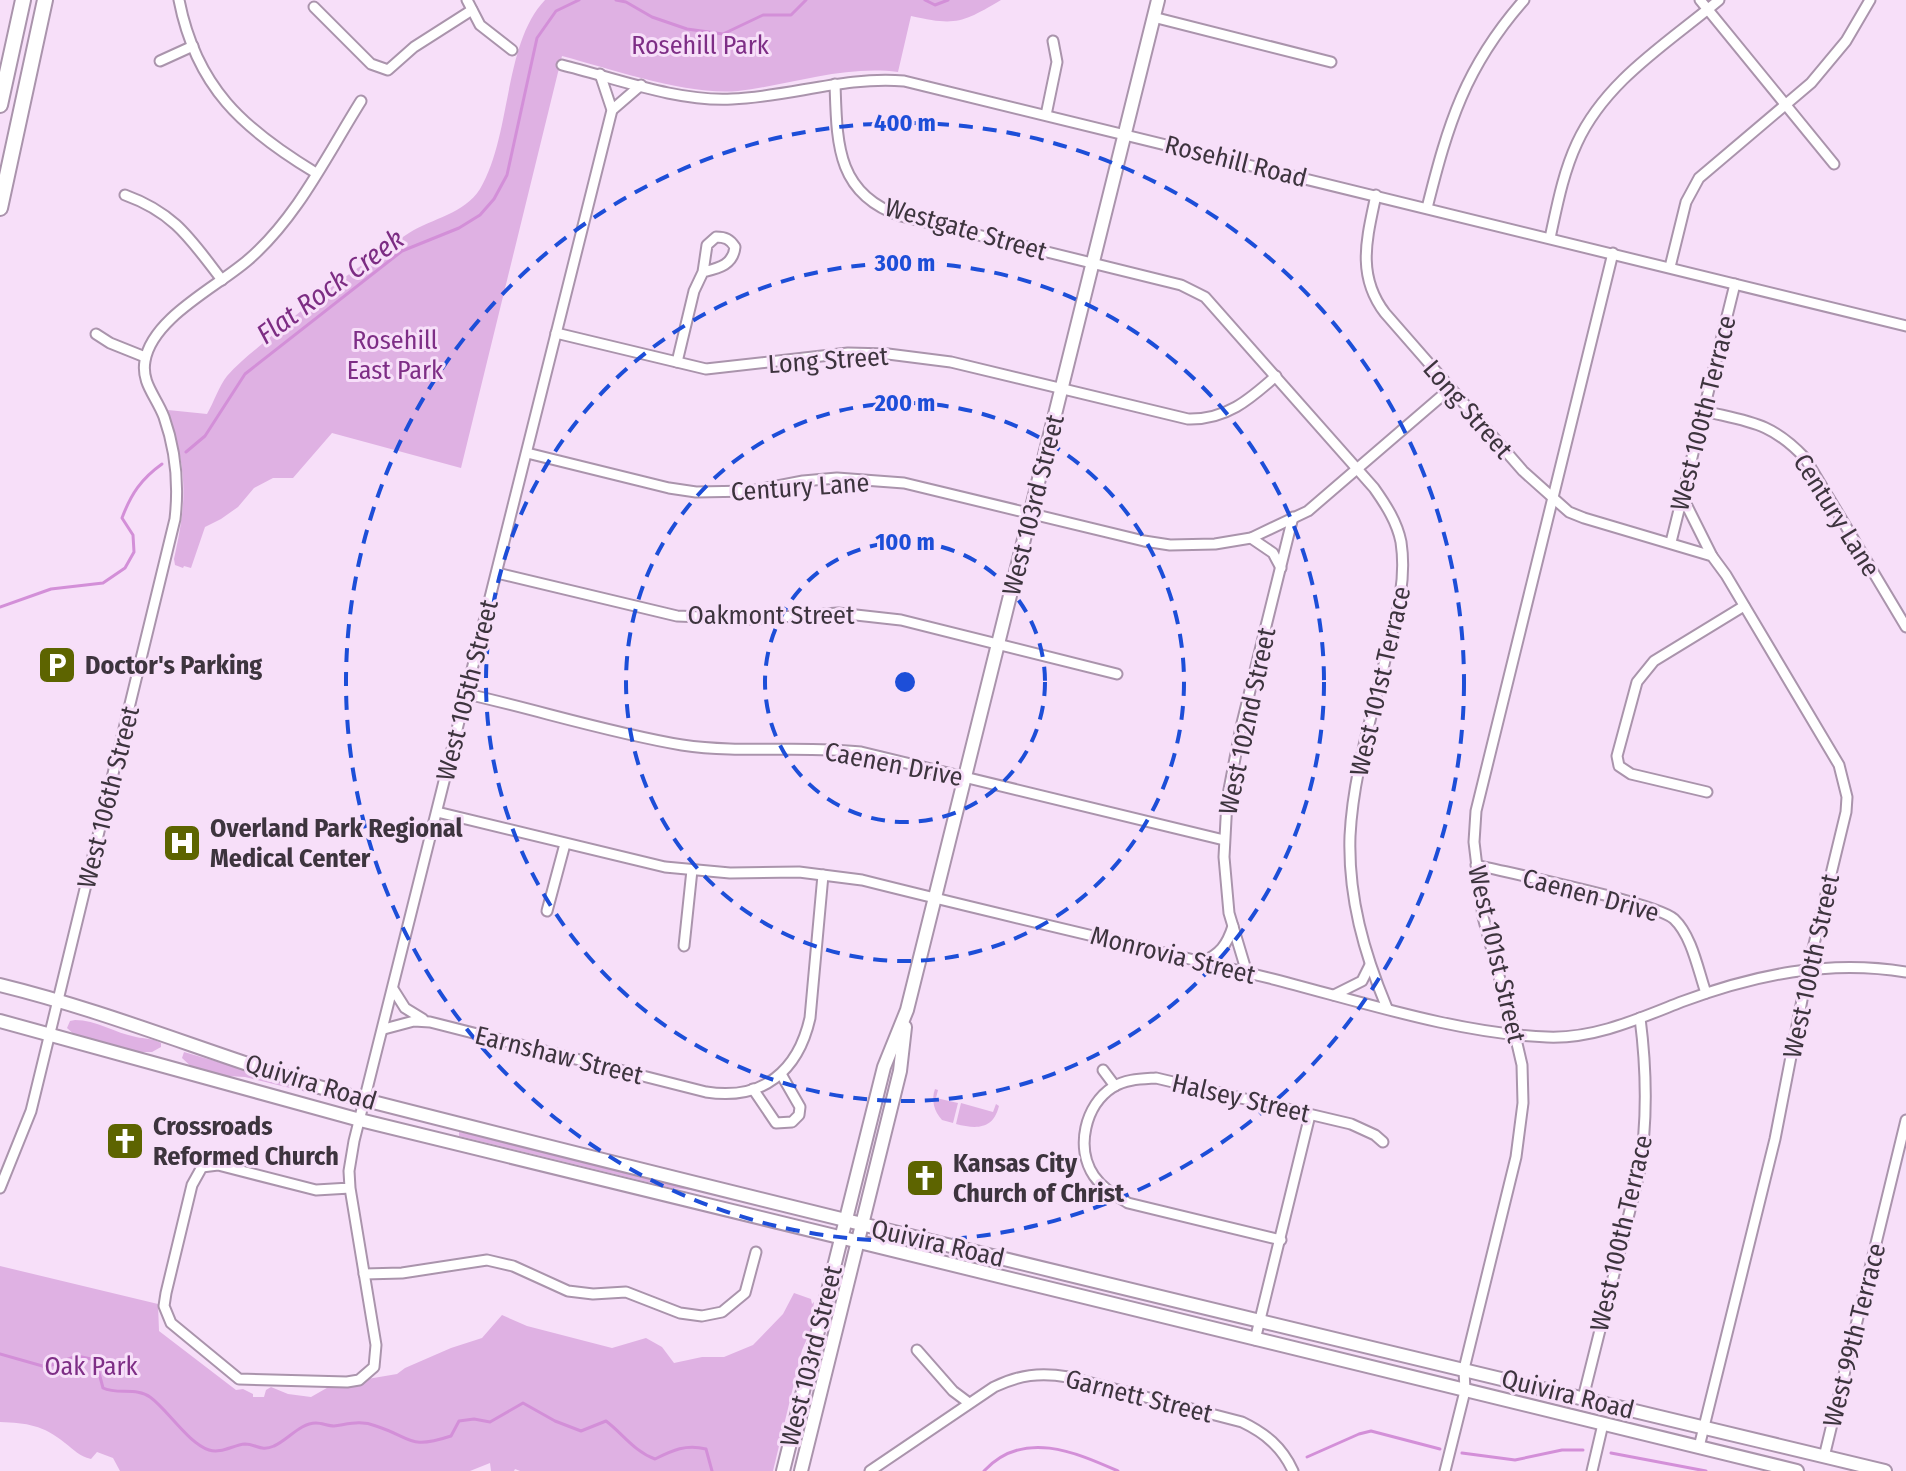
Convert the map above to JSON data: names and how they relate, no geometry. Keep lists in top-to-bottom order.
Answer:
{
  "streets": {
    "main road": ["West 103rd Street", "Quivira Road"],
    "street": [
      "Rosehill Road",
      "Westgate Street",
      "Long Street",
      "West 100th Terrace",
      "Century Lane",
      "Oakmont Street",
      "West 101st Terrace",
      "West 105th Street",
      "West 102nd Street",
      "Caenen Drive",
      "West 106th Street",
      "West 101st Street",
      "Monrovia Street",
      "West 100th Street",
      "Earnshaw Street",
      "Halsey Street",
      "West 99th Terrace",
      "Garnett Street"
    ]
  },
  "crossings": [
    ["Rosehill Road", "Westgate Street"],
    ["Rosehill Road", "Long Street"],
    ["Rosehill Road", "West 100th Terrace"],
    ["Rosehill Road", "West 103rd Street"],
    ["Rosehill Road", "West 101st Street"],
    ["Westgate Street", "West 103rd Street"],
    ["Westgate Street", "West 101st Terrace"],
    ["Long Street", "West 100th Terrace"],
    ["Long Street", "Century Lane"],
    ["Long Street", "West 103rd Street"],
    ["Long Street", "West 101st Terrace"],
    ["Long Street", "West 105th Street"],
    ["Long Street", "West 101st Street"],
    ["West 100th Terrace", "Century Lane"],
    ["West 100th Terrace", "Monrovia Street"],
    ["West 100th Terrace", "West 100th Street"],
    ["West 100th Terrace", "Quivira Road"],
    ["Century Lane", "West 103rd Street"],
    ["Century Lane", "West 101st Terrace"],
    ["Century Lane", "West 105th Street"],
    ["Century Lane", "West 102nd Street"],
    ["West 103rd Street", "Oakmont Street"],
    ["West 103rd Street", "West 101st Terrace"],
    ["West 103rd Street", "Caenen Drive"],
    ["West 103rd Street", "Monrovia Street"],
    ["West 103rd Street", "Quivira Road"],
    ["Oakmont Street", "West 105th Street"],
    ["West 101st Terrace", "Monrovia Street"],
    ["West 105th Street", "Caenen Drive"],
    ["West 105th Street", "Monrovia Street"],
    ["West 105th Street", "Earnshaw Street"],
    ["West 105th Street", "Quivira Road"],
    ["West 102nd Street", "Caenen Drive"],
    ["West 102nd Street", "Monrovia Street"],
    ["Caenen Drive", "West 101st Street"],
    ["Caenen Drive", "Monrovia Street"],
    ["West 106th Street", "Quivira Road"],
    ["West 101st Street", "Monrovia Street"],
    ["West 101st Street", "Quivira Road"],
    ["Monrovia Street", "West 100th Street"],
    ["West 100th Street", "Quivira Road"],
    ["Quivira Road", "West 99th Terrace"]
  ],
  "water": ["Flat Rock Creek"],
  "parks": ["Rosehill Park", "Rosehill East Park", "Oak Park"],
  "places": {
    "parking": ["Doctor's Parking"],
    "hospital": ["Overland Park Regional Medical Center"],
    "church": ["Crossroads Reformed Church", "Kansas City Church of Christ"]
  },
  "rings": [
    "400 m",
    "300 m",
    "200 m",
    "100 m"
  ]
}
